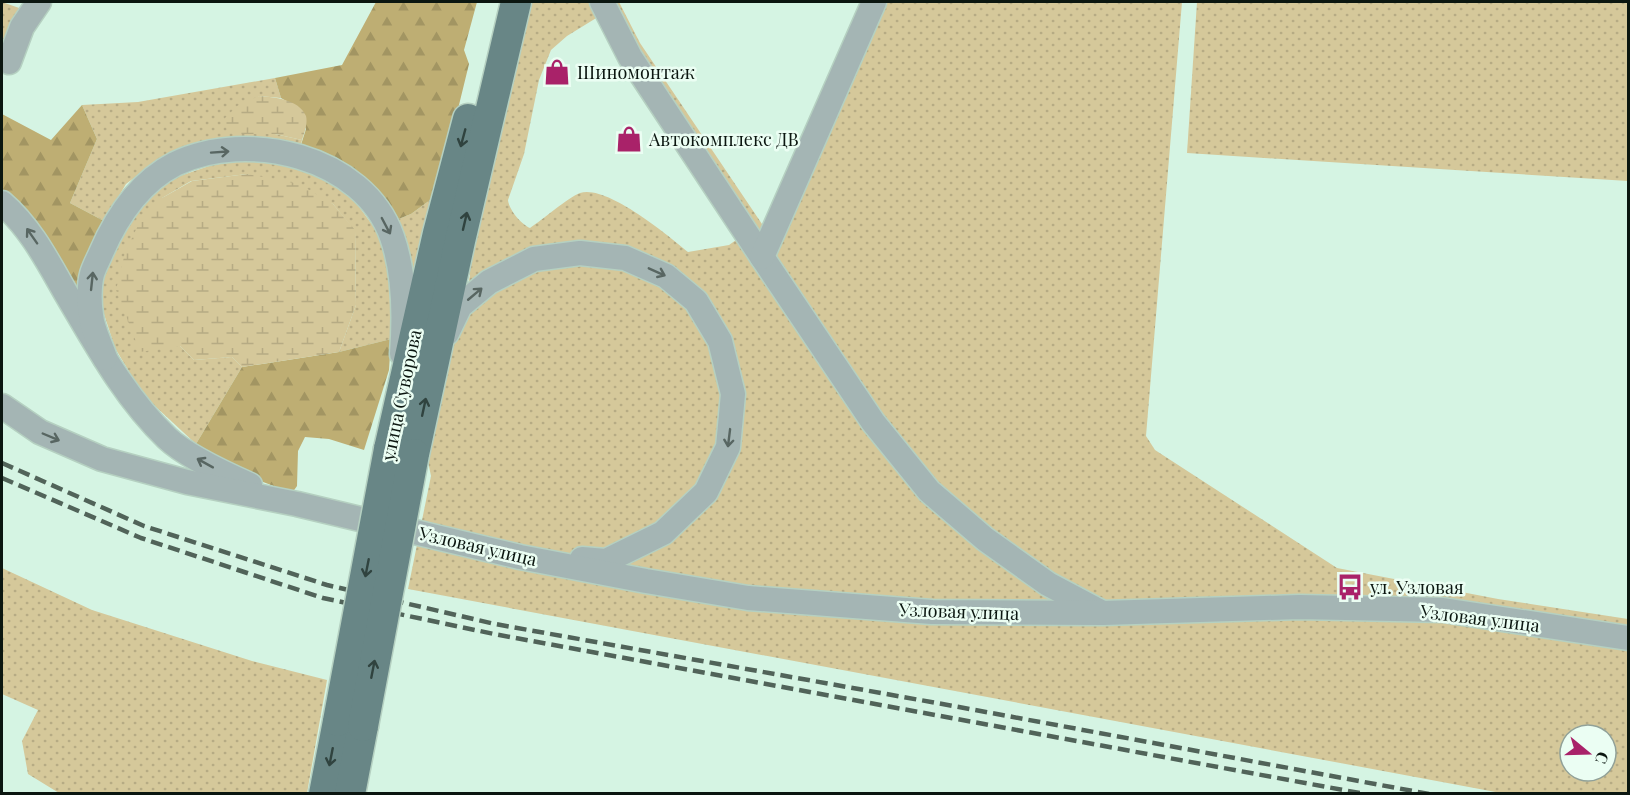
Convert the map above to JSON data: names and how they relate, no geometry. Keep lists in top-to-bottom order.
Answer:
{
  "streets": {
    "main road": ["улица Суворова"],
    "street": ["Узловая улица"]
  },
  "places": {
    "shop": ["Шиномонтаж", "Автокомплекс ДВ"],
    "bus stop": ["ул. Узловая"]
  },
  "north": "right"
}
